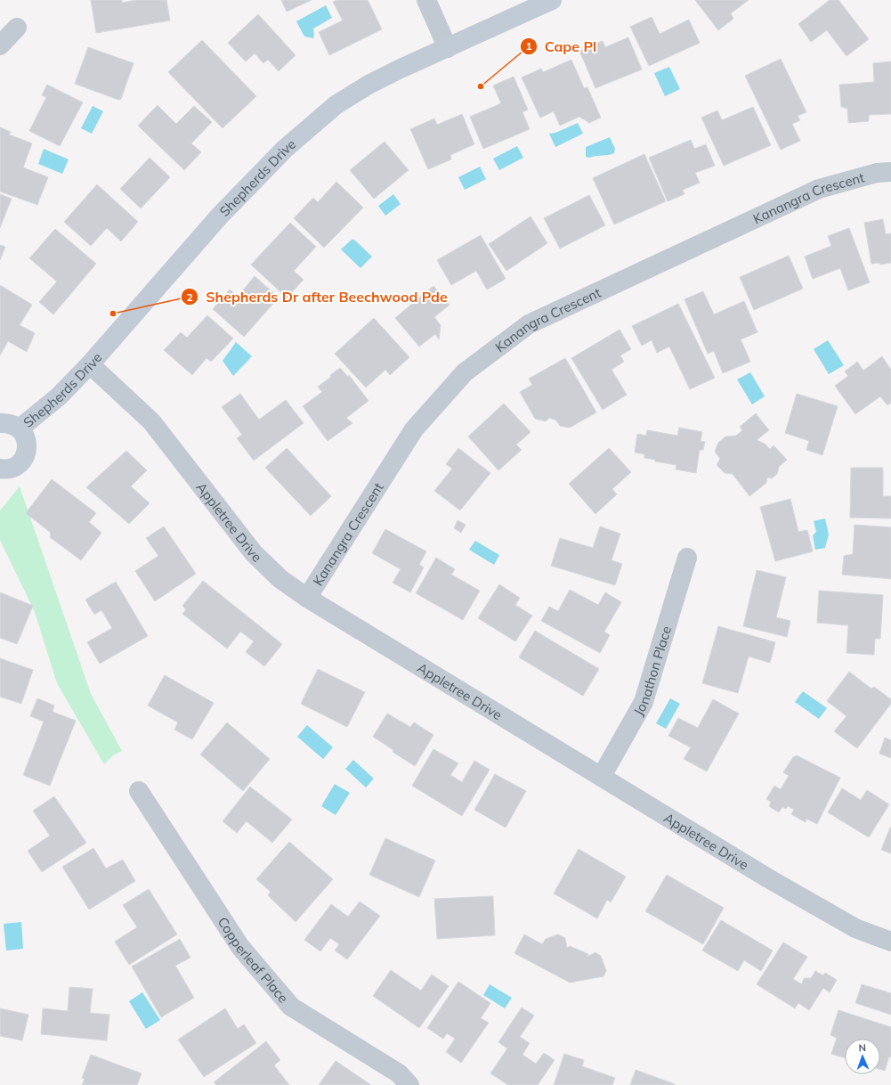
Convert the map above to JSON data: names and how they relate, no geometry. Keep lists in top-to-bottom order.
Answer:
{
  "streets": {
    "main road": ["Shepherds Drive"],
    "street": [
      "Kanangra Crescent",
      "Appletree Drive",
      "Jonathon Place",
      "Copperleaf Place"
    ]
  },
  "crossings": [
    ["Shepherds Drive", "Appletree Drive"],
    ["Kanangra Crescent", "Appletree Drive"],
    ["Appletree Drive", "Jonathon Place"]
  ],
  "places": ["Cape Pl", "Shepherds Dr after Beechwood Pde"],
  "north": "top"
}
